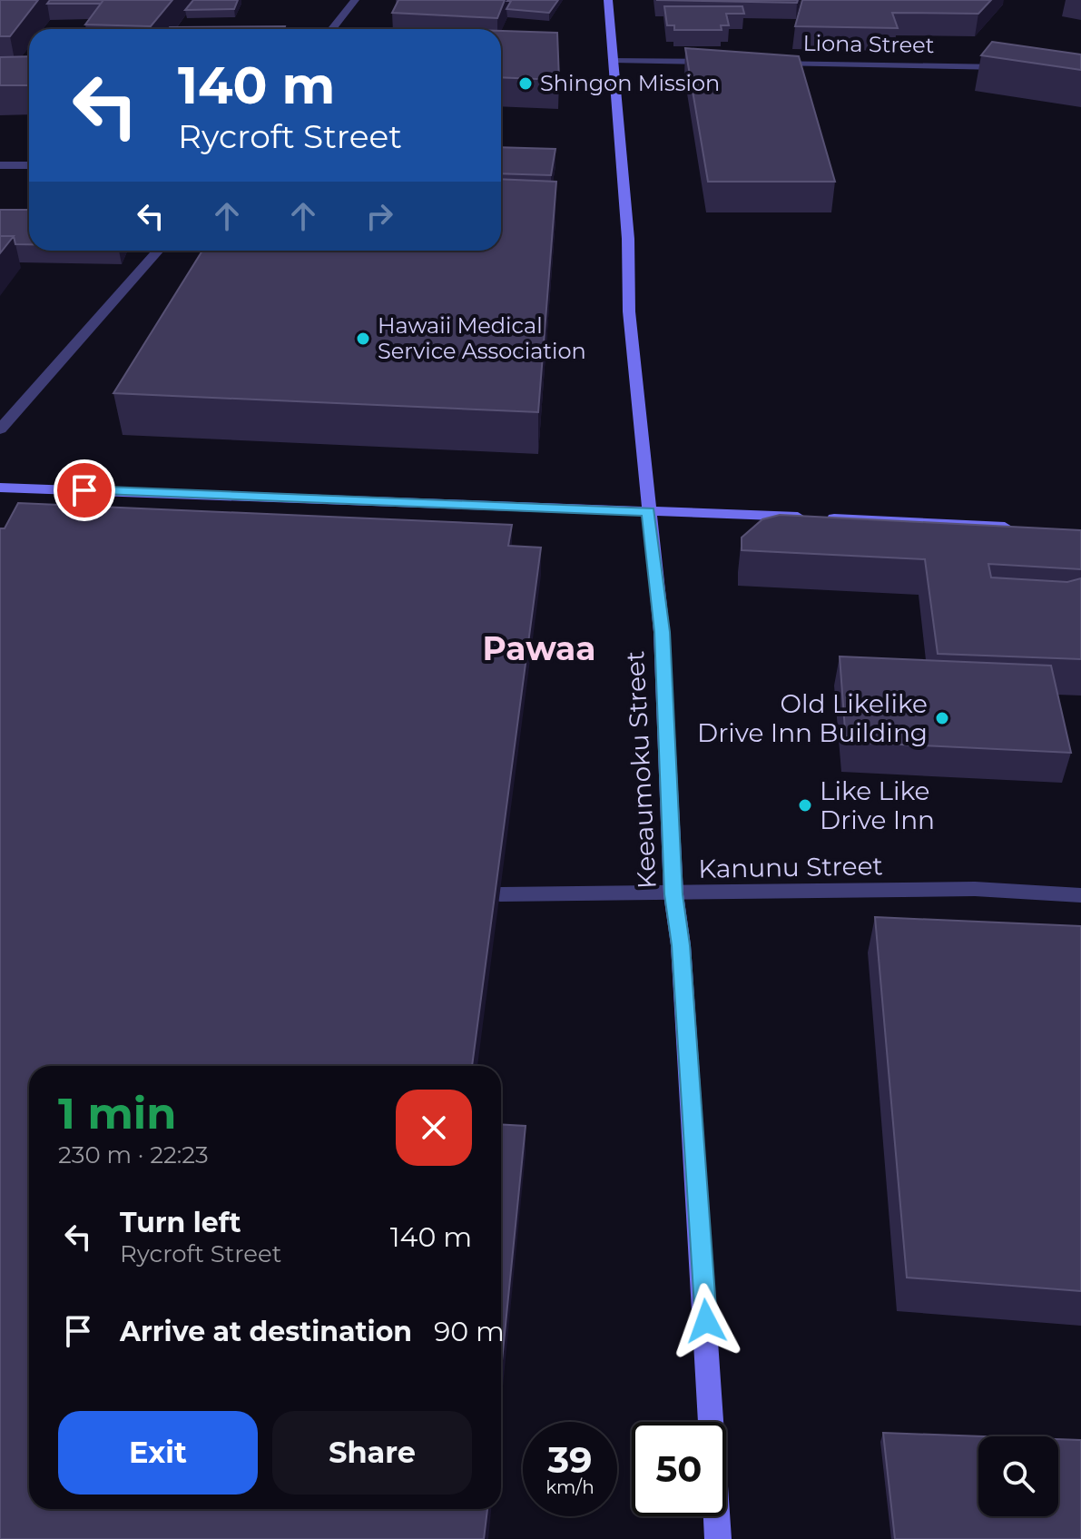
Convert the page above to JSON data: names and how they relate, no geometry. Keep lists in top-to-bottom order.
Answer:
{
  "streets": {
    "main road": ["Keeaumoku Street"],
    "street": ["Liona Street", "Kanunu Street"]
  },
  "crossings": [
    ["Keeaumoku Street", "Kanunu Street"]
  ],
  "districts": ["Pawaa"],
  "places": [
    "Shingon Mission",
    "Hawaii Medical Service Association",
    "Old Likelike Drive Inn Building",
    "Like Like Drive Inn"
  ],
  "page": {
    "turn": ["140 m", "Rycroft Street"],
    "heading": ["1 min", "230 m · 22:23"],
    "list": [
      {
        "name": "Turn left",
        "note": "Rycroft Street",
        "value": "140 m"
      },
      {
        "name": "Arrive at destination",
        "value": "90 m"
      }
    ],
    "buttons": ["Exit", "Share"],
    "speed": "39 km/h",
    "limit": "50"
  }
}
